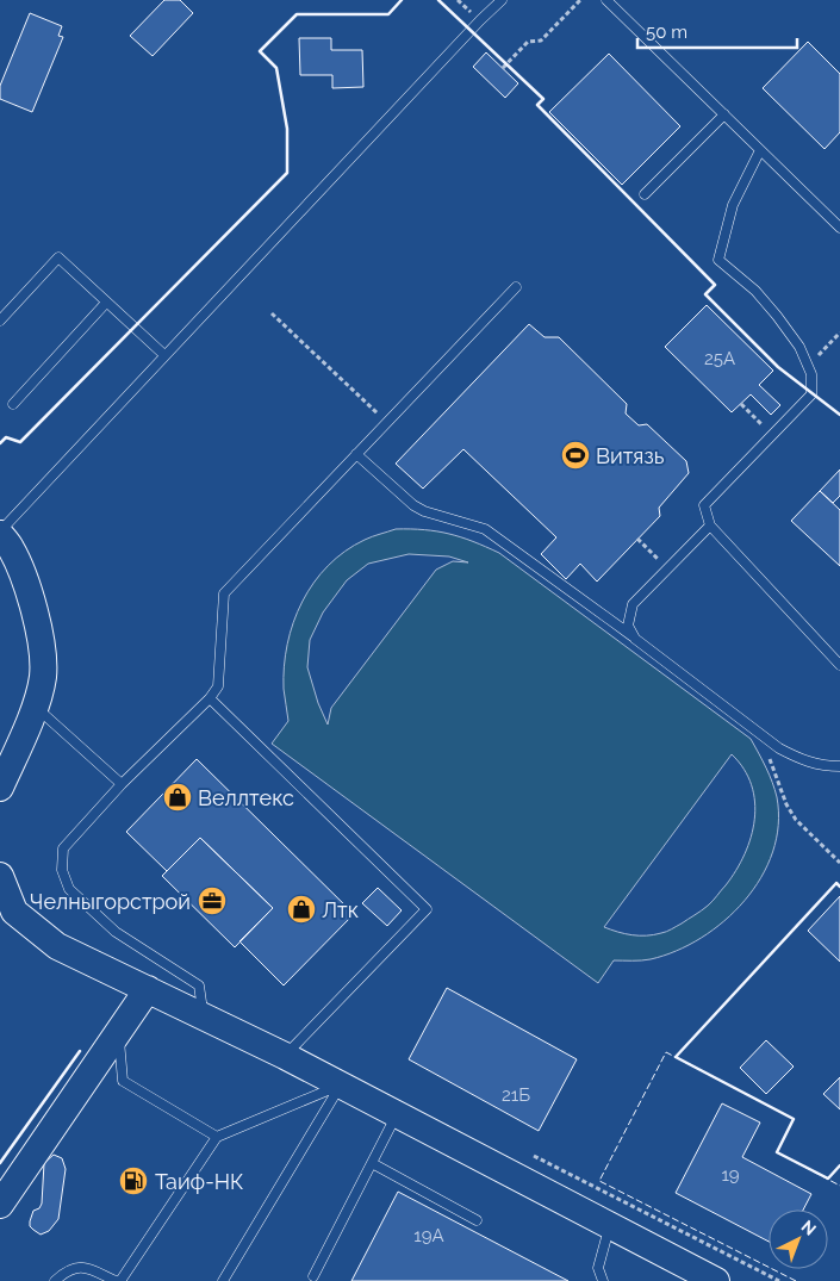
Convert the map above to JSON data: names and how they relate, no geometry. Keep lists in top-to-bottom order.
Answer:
{
  "places": {
    "sports": ["Витязь"],
    "shop": ["Веллтекс", "Лтк"],
    "office": ["Челныгорстрой"],
    "fuel station": ["Таиф-НК"]
  },
  "house_numbers": [
    "25А",
    "21Б",
    "19",
    "19А"
  ],
  "scale_bar": "50 m",
  "north": "top right"
}
